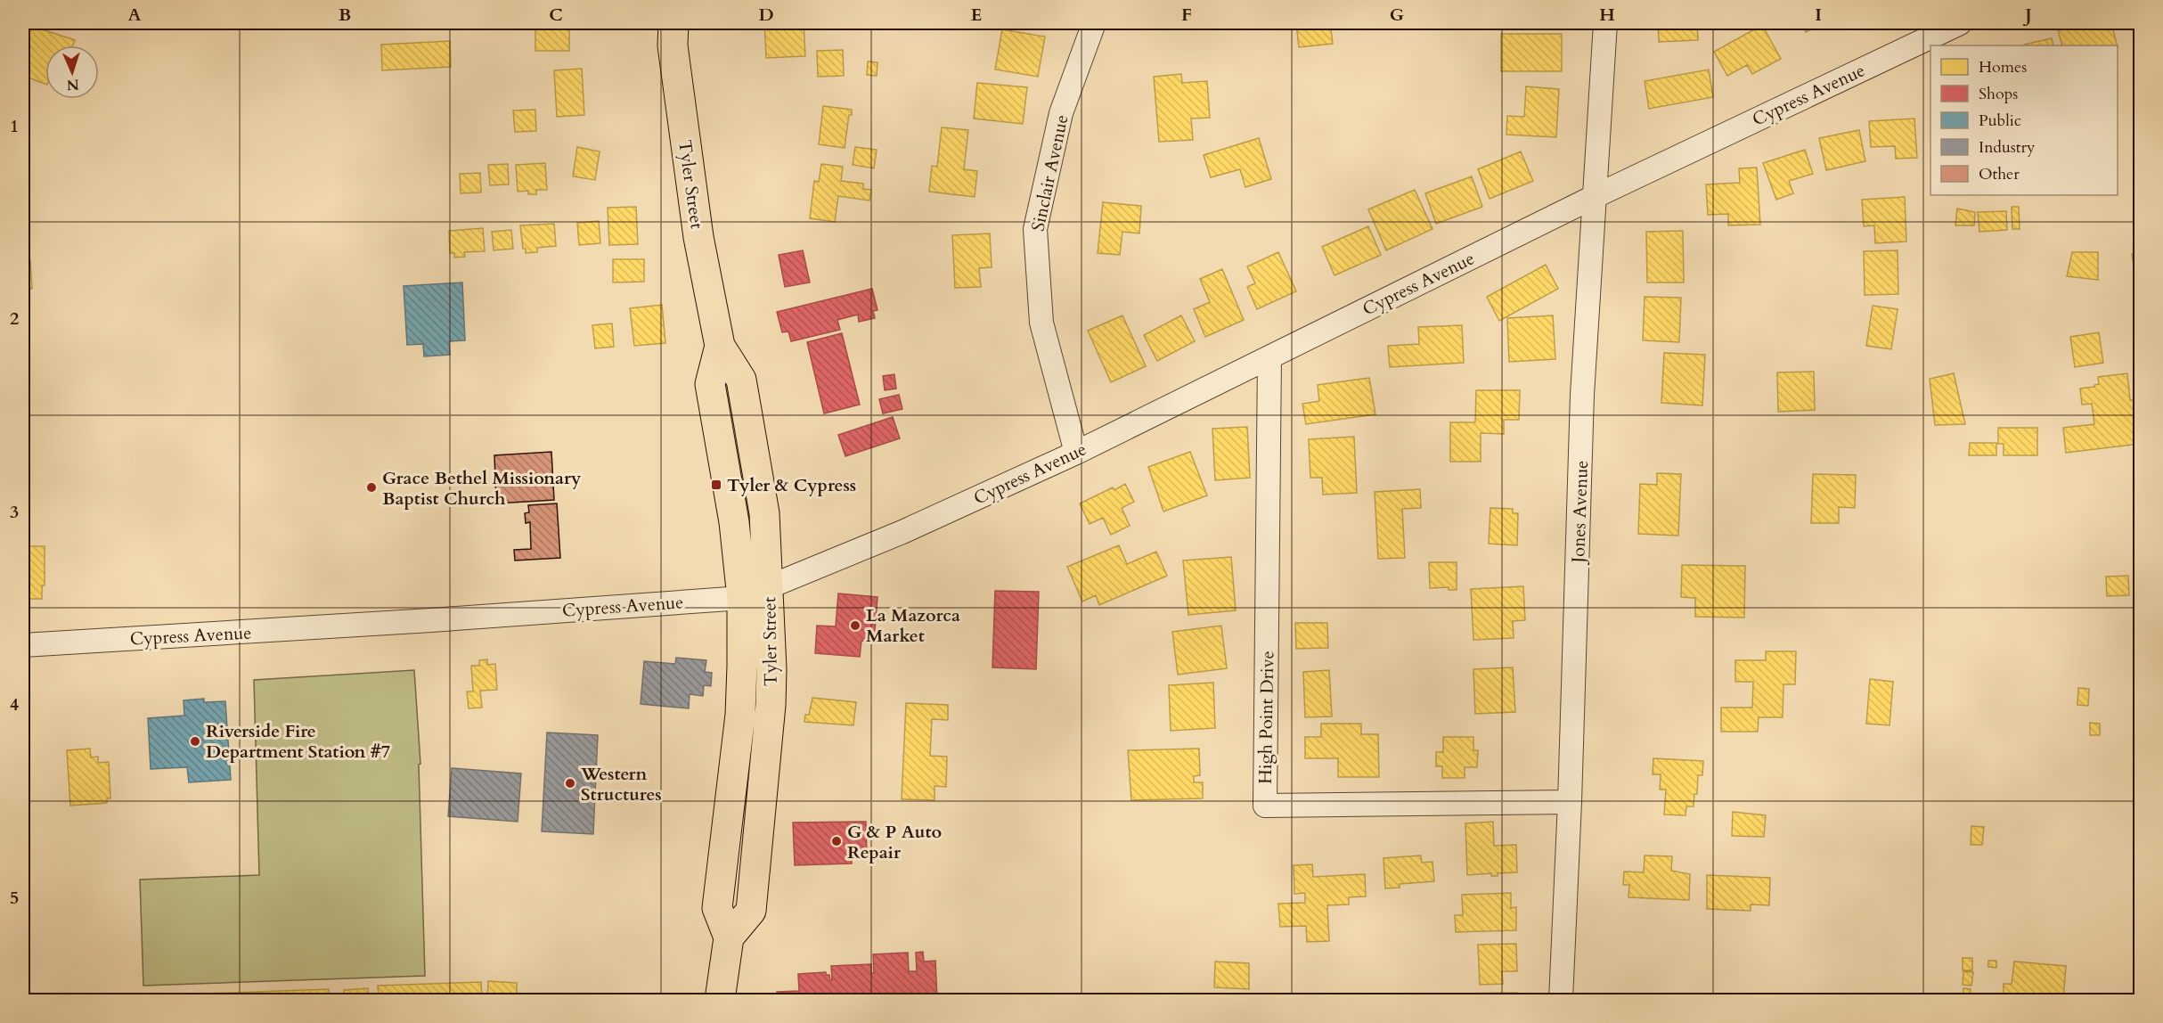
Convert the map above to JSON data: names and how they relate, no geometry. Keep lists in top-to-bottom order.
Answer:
{
  "streets": {
    "main road": ["Tyler Street"],
    "street": [
      "Cypress Avenue",
      "Sinclair Avenue",
      "Jones Avenue",
      "High Point Drive"
    ]
  },
  "crossings": [
    ["Cypress Avenue", "Sinclair Avenue"],
    ["Cypress Avenue", "Tyler Street"],
    ["Cypress Avenue", "Jones Avenue"],
    ["Cypress Avenue", "High Point Drive"],
    ["Jones Avenue", "High Point Drive"]
  ],
  "places": {
    "transit": ["Tyler & Cypress"],
    "other": [
      "Grace Bethel Missionary Baptist Church",
      "La Mazorca Market",
      "Riverside Fire Department Station #7",
      "Western Structures",
      "G & P Auto Repair"
    ]
  },
  "legend": [
    "Homes",
    "Shops",
    "Public",
    "Industry",
    "Other"
  ],
  "north": "bottom",
  "grid": {
    "columns": [
      "A",
      "B",
      "C",
      "D",
      "E",
      "F",
      "G",
      "H",
      "I",
      "J"
    ],
    "rows": [
      "1",
      "2",
      "3",
      "4",
      "5"
    ]
  }
}
